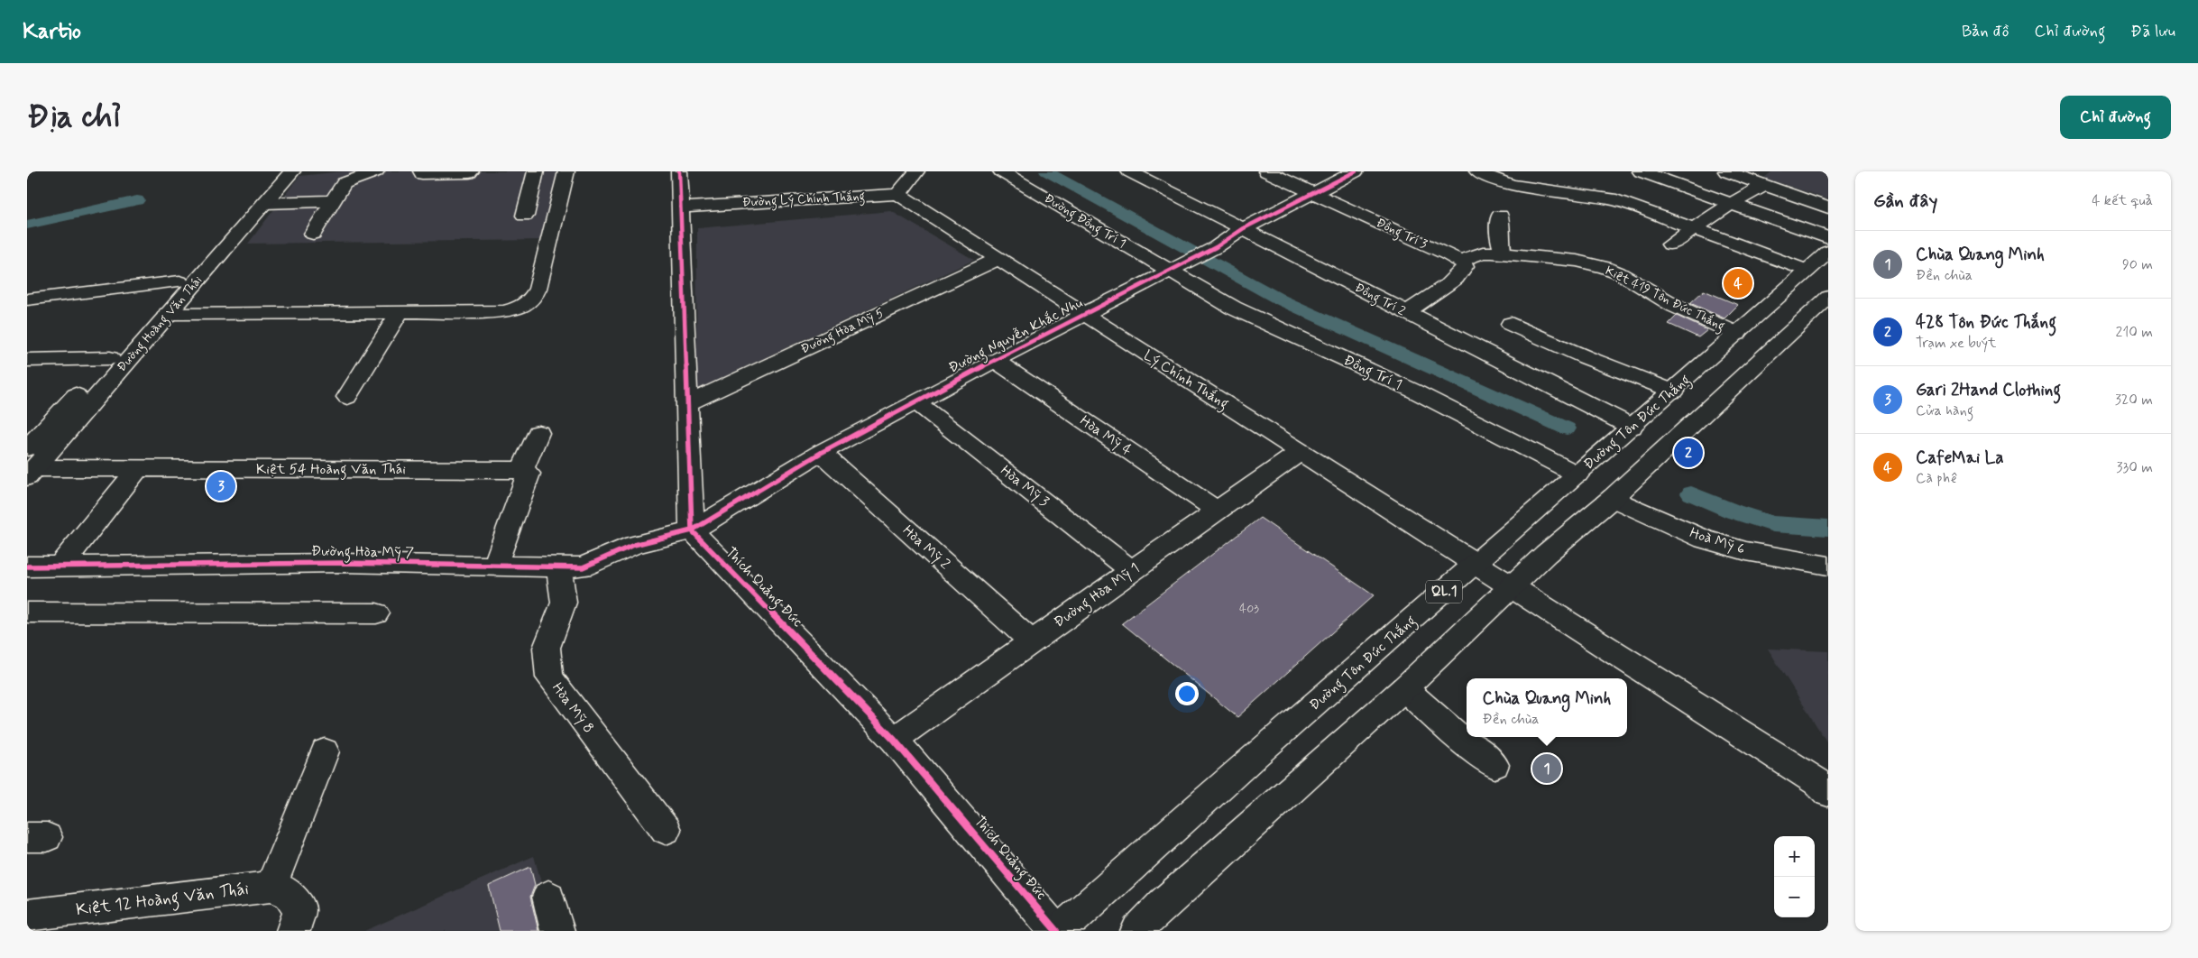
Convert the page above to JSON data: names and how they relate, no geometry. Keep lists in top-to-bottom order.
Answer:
{
  "streets": {
    "main road": [
      "Đường Lý Chính Thắng",
      "Đường Đồng Trí 1",
      "Đồng Trí 3",
      "Kiệt 419 Tôn Đức Thắng",
      "Đồng Trí 2",
      "Đường Hoàng Văn Thái",
      "Đường Hòa Mỹ 5",
      "Đường Nguyễn Khắc Nhu",
      "Đồng Trí 1",
      "Lý Chính Thắng",
      "Đường Tôn Đức Thắng",
      "Hòa Mỹ 4",
      "Kiệt 54 Hoàng Văn Thái",
      "Hòa Mỹ 3",
      "Hoà Mỹ 6",
      "Hòa Mỹ 2",
      "Đường Hòa Mỹ 7",
      "Thích Quảng Đức",
      "QL.1",
      "Đường Hòa Mỹ 1",
      "Hòa Mỹ 8",
      "Kiệt 12 Hoàng Văn Thái"
    ]
  },
  "crossings": [
    ["Đường Lý Chính Thắng", "Lý Chính Thắng"],
    ["Đường Đồng Trí 1", "Đường Nguyễn Khắc Nhu"],
    ["Đường Đồng Trí 1", "Đồng Trí 1"],
    ["Đồng Trí 3", "Kiệt 419 Tôn Đức Thắng"],
    ["Đồng Trí 3", "Đường Nguyễn Khắc Nhu"],
    ["Kiệt 419 Tôn Đức Thắng", "Đường Tôn Đức Thắng"],
    ["Đồng Trí 2", "Đường Nguyễn Khắc Nhu"],
    ["Đồng Trí 2", "Đường Tôn Đức Thắng"],
    ["Đường Hoàng Văn Thái", "Kiệt 54 Hoàng Văn Thái"],
    ["Đường Hòa Mỹ 5", "Lý Chính Thắng"],
    ["Đường Nguyễn Khắc Nhu", "Đồng Trí 1"],
    ["Đường Nguyễn Khắc Nhu", "Lý Chính Thắng"],
    ["Đường Nguyễn Khắc Nhu", "Hòa Mỹ 4"],
    ["Đường Nguyễn Khắc Nhu", "Hòa Mỹ 3"],
    ["Đường Nguyễn Khắc Nhu", "Hòa Mỹ 2"],
    ["Đường Nguyễn Khắc Nhu", "Đường Hòa Mỹ 7"],
    ["Đường Nguyễn Khắc Nhu", "Thích Quảng Đức"],
    ["Đồng Trí 1", "Đường Tôn Đức Thắng"],
    ["Lý Chính Thắng", "Đường Tôn Đức Thắng"],
    ["Lý Chính Thắng", "Đường Hòa Mỹ 1"],
    ["Hòa Mỹ 4", "Đường Hòa Mỹ 1"],
    ["Hòa Mỹ 3", "Đường Hòa Mỹ 1"],
    ["Hòa Mỹ 2", "Đường Hòa Mỹ 1"],
    ["Đường Hòa Mỹ 7", "Thích Quảng Đức"],
    ["Đường Hòa Mỹ 7", "Hòa Mỹ 8"],
    ["Thích Quảng Đức", "Đường Hòa Mỹ 1"]
  ],
  "house_numbers": ["403"],
  "page": {
    "header": "Kartio",
    "nav": ["Bản đồ", "Chỉ đường", "Đã lưu"],
    "buttons": "Chỉ đường",
    "title": "Địa chỉ",
    "heading": ["Gần đây", "4 kết quả"],
    "list": [
      {
        "mark": "1",
        "name": "Chùa Quang Minh",
        "note": "Đền chùa",
        "value": "90 m"
      },
      {
        "mark": "2",
        "name": "428 Tôn Đức Thắng",
        "note": "Trạm xe buýt",
        "value": "210 m"
      },
      {
        "mark": "3",
        "name": "Gari 2Hand Clothing",
        "note": "Cửa hàng",
        "value": "320 m"
      },
      {
        "mark": "4",
        "name": "CafeMai La",
        "note": "Cà phê",
        "value": "330 m"
      }
    ],
    "pins": [
      "4",
      "2",
      "3",
      "1"
    ],
    "popup": ["Chùa Quang Minh", "Đền chùa"],
    "map_buttons": ["+", "−"]
  }
}
